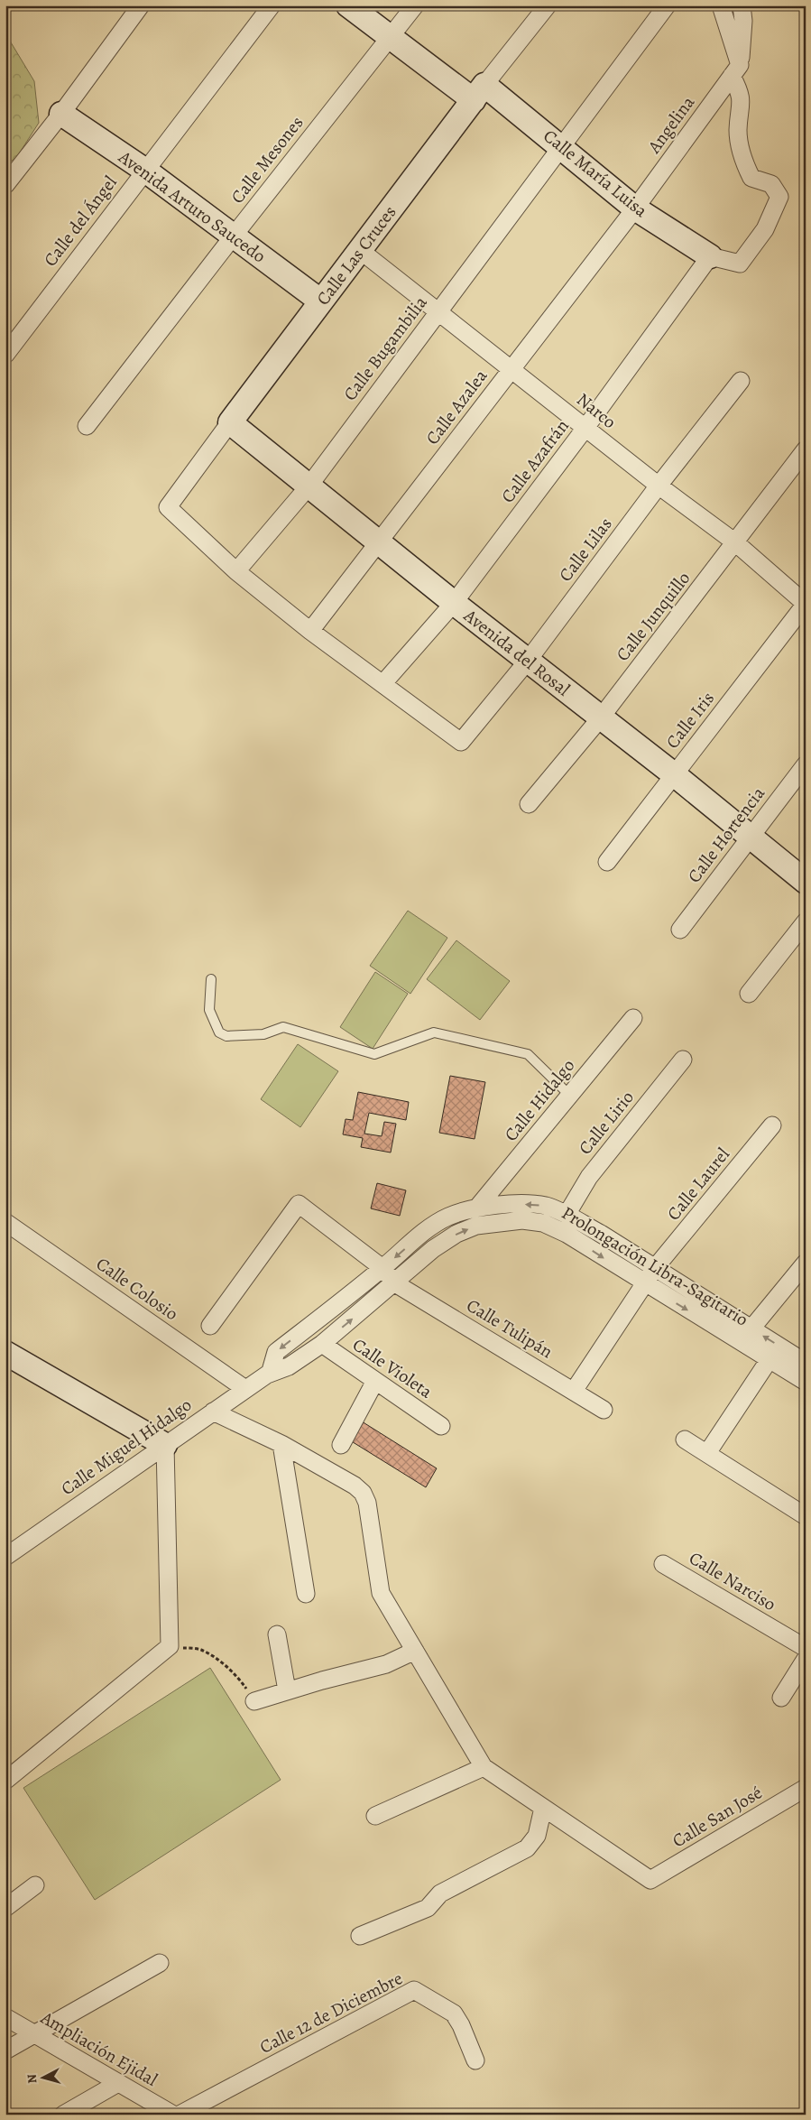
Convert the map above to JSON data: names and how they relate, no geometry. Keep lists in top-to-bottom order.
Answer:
{
  "streets": {
    "street": [
      "Angelina",
      "Calle Mesones",
      "Calle María Luisa",
      "Avenida Arturo Saucedo",
      "Calle del Ángel",
      "Calle Las Cruces",
      "Calle Bugambilia",
      "Calle Azalea",
      "Narco",
      "Calle Azafrán",
      "Calle Lilas",
      "Calle Junquillo",
      "Avenida del Rosal",
      "Calle Iris",
      "Calle Hortencia",
      "Calle Hidalgo",
      "Calle Lirio",
      "Calle Laurel",
      "Prolongación Libra-Sagitario",
      "Calle Colosio",
      "Calle Tulipán",
      "Calle Violeta",
      "Calle Miguel Hidalgo",
      "Calle Narciso",
      "Calle San José",
      "Calle 12 de Diciembre",
      "Ampliación Ejidal"
    ]
  },
  "crossings": [
    ["Angelina", "Calle María Luisa"],
    ["Angelina", "Calle Azalea"],
    ["Calle Mesones", "Calle María Luisa"],
    ["Calle Mesones", "Avenida Arturo Saucedo"],
    ["Calle María Luisa", "Calle Las Cruces"],
    ["Calle María Luisa", "Calle Bugambilia"],
    ["Calle María Luisa", "Calle Azalea"],
    ["Calle María Luisa", "Calle Azafrán"],
    ["Avenida Arturo Saucedo", "Calle del Ángel"],
    ["Avenida Arturo Saucedo", "Calle Las Cruces"],
    ["Calle Las Cruces", "Calle Bugambilia"],
    ["Calle Las Cruces", "Narco"],
    ["Calle Las Cruces", "Avenida del Rosal"],
    ["Calle Bugambilia", "Narco"],
    ["Calle Bugambilia", "Avenida del Rosal"],
    ["Calle Azalea", "Narco"],
    ["Calle Azalea", "Avenida del Rosal"],
    ["Narco", "Calle Azafrán"],
    ["Narco", "Calle Lilas"],
    ["Narco", "Calle Junquillo"],
    ["Narco", "Calle Iris"],
    ["Calle Azafrán", "Calle Lilas"],
    ["Calle Azafrán", "Avenida del Rosal"],
    ["Calle Lilas", "Avenida del Rosal"],
    ["Calle Junquillo", "Avenida del Rosal"],
    ["Avenida del Rosal", "Calle Iris"],
    ["Avenida del Rosal", "Calle Hortencia"],
    ["Calle Hidalgo", "Prolongación Libra-Sagitario"],
    ["Calle Lirio", "Prolongación Libra-Sagitario"],
    ["Calle Laurel", "Prolongación Libra-Sagitario"],
    ["Calle Laurel", "Calle Tulipán"],
    ["Prolongación Libra-Sagitario", "Calle Tulipán"],
    ["Prolongación Libra-Sagitario", "Calle Violeta"],
    ["Prolongación Libra-Sagitario", "Calle Miguel Hidalgo"],
    ["Calle Colosio", "Calle Miguel Hidalgo"]
  ],
  "north": "left"
}
